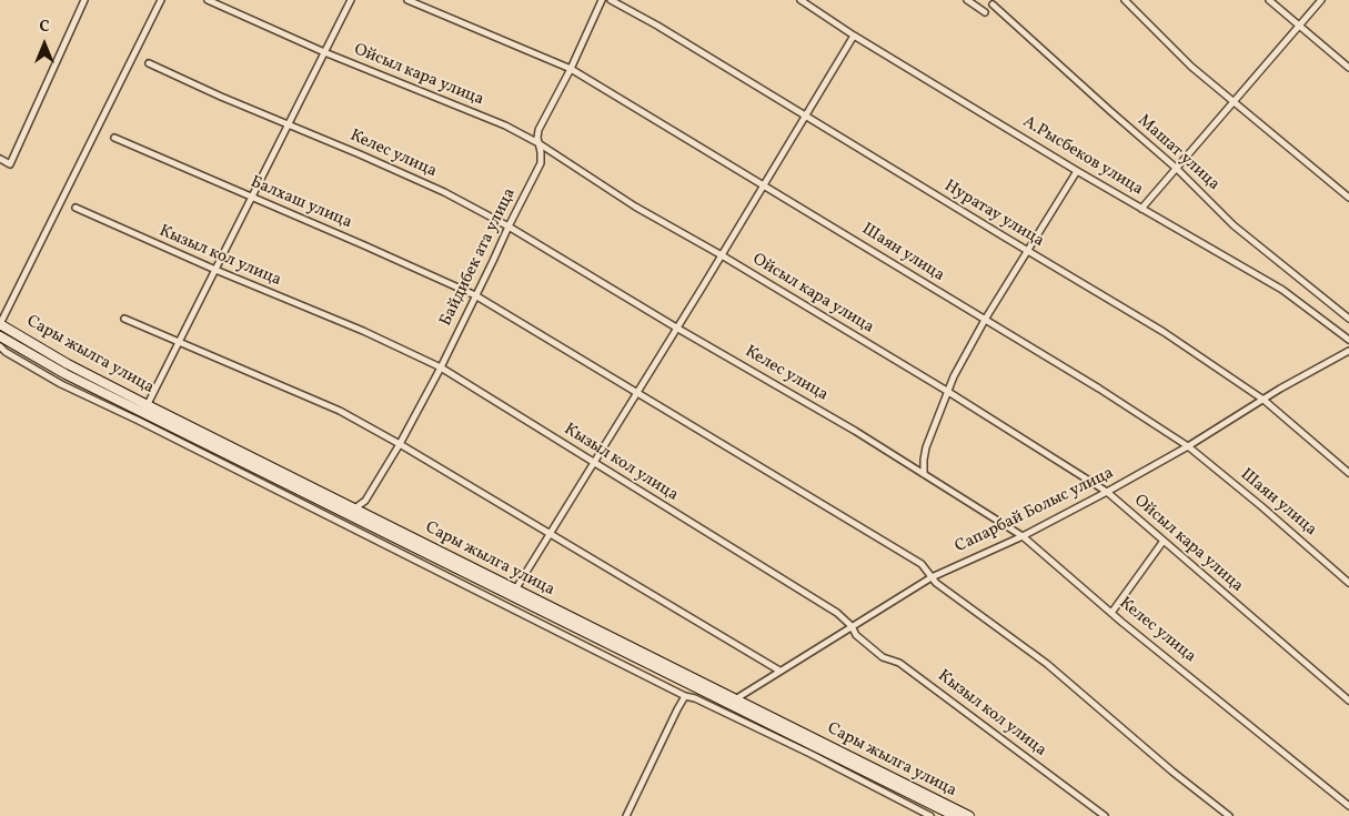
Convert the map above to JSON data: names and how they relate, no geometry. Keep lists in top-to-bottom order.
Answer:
{
  "streets": {
    "main road": ["Сары жылга улица"],
    "street": [
      "Ойсыл кара улица",
      "Машат улица",
      "Келес улица",
      "А.Рысбеков улица",
      "Балхаш улица",
      "Нуратау улица",
      "Шаян улица",
      "Кызыл кол улица",
      "Байдибек ата улица",
      "Сапарбай Болыс улица"
    ]
  },
  "crossings": [
    ["Ойсыл кара улица", "Байдибек ата улица"],
    ["Ойсыл кара улица", "Сапарбай Болыс улица"],
    ["Келес улица", "Байдибек ата улица"],
    ["Келес улица", "Сапарбай Болыс улица"],
    ["Балхаш улица", "Байдибек ата улица"],
    ["Балхаш улица", "Сапарбай Болыс улица"],
    ["Нуратау улица", "Сапарбай Болыс улица"],
    ["Шаян улица", "Байдибек ата улица"],
    ["Шаян улица", "Сапарбай Болыс улица"],
    ["Кызыл кол улица", "Байдибек ата улица"],
    ["Кызыл кол улица", "Сапарбай Болыс улица"],
    ["Байдибек ата улица", "Сары жылга улица"],
    ["Сары жылга улица", "Сапарбай Болыс улица"]
  ],
  "north": "top"
}
